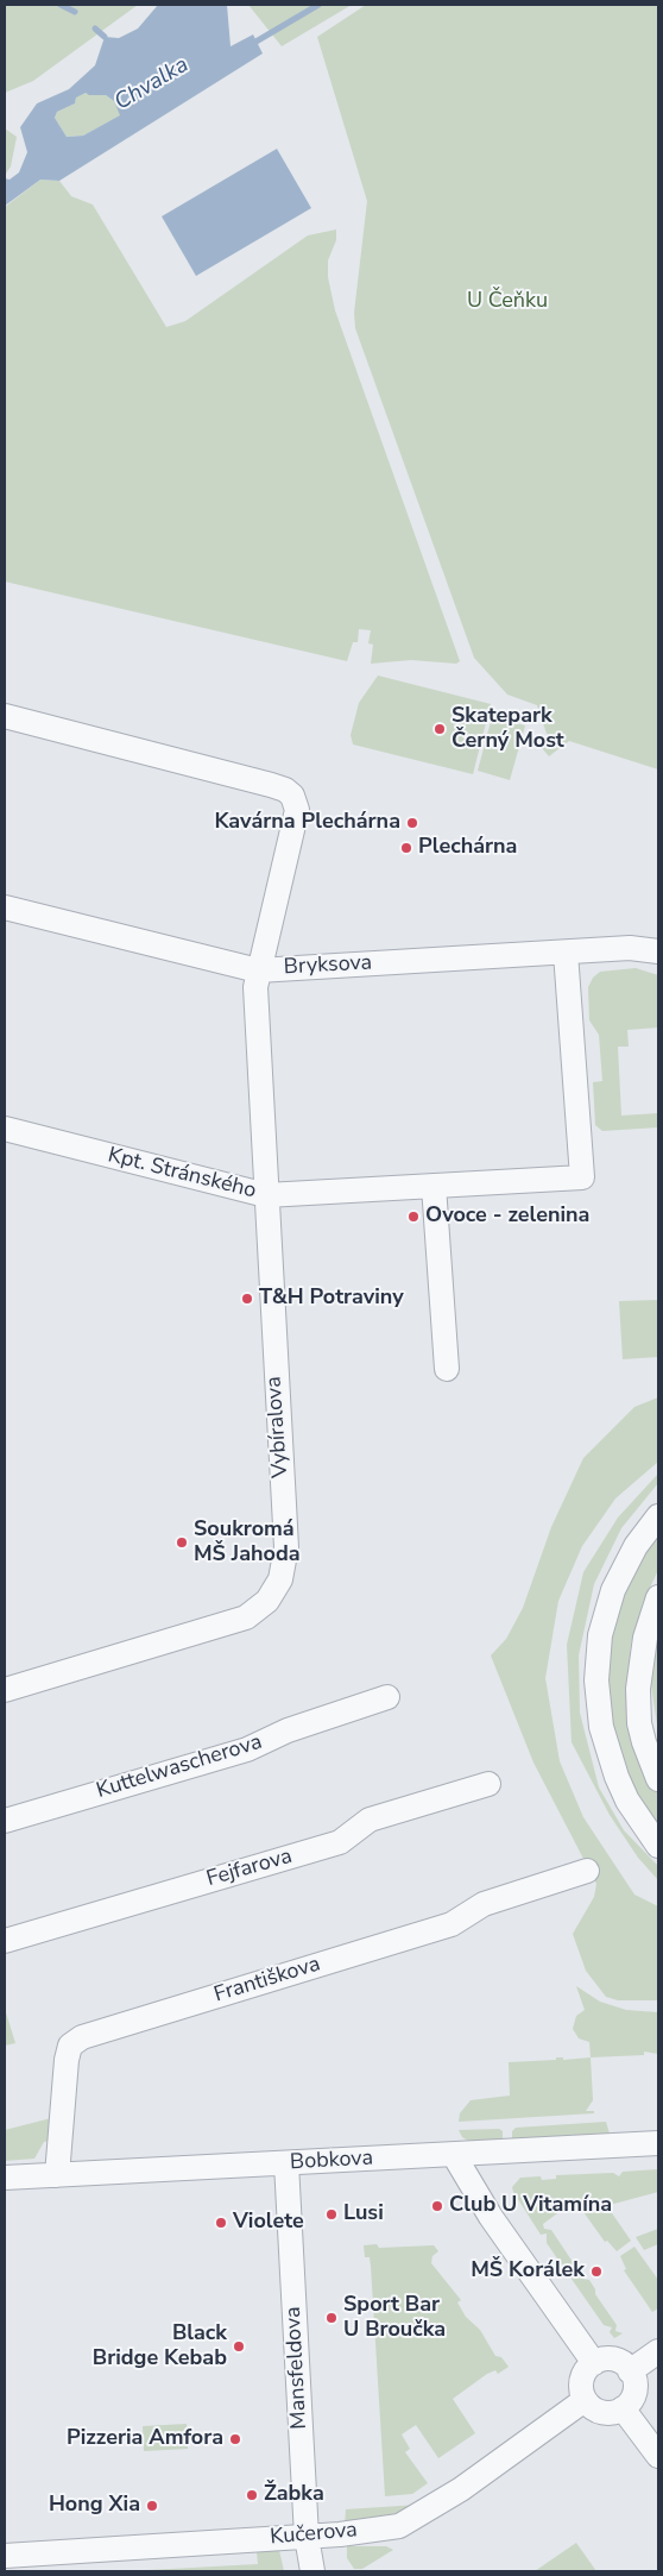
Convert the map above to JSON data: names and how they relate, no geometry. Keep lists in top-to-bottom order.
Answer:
{
  "streets": {
    "street": [
      "Bryksova",
      "Kpt. Stránského",
      "Vybíralova",
      "Kuttelwascherova",
      "Fejfarova",
      "Františkova",
      "Bobkova",
      "Mansfeldova",
      "Kučerova"
    ]
  },
  "crossings": [
    ["Bryksova", "Kpt. Stránského"],
    ["Bryksova", "Vybíralova"],
    ["Kpt. Stránského", "Vybíralova"],
    ["Františkova", "Bobkova"],
    ["Bobkova", "Mansfeldova"],
    ["Mansfeldova", "Kučerova"]
  ],
  "water": ["Chvalka"],
  "parks": ["U Čeňku"],
  "places": [
    "Skatepark Černý Most",
    "Kavárna Plechárna",
    "Plechárna",
    "Ovoce - zelenina",
    "T&H Potraviny",
    "Soukromá MŠ Jahoda",
    "Club U Vitamína",
    "Lusi",
    "Violete",
    "MŠ Korálek",
    "Sport Bar U Broučka",
    "Black Bridge Kebab",
    "Pizzeria Amfora",
    "Žabka",
    "Hong Xia"
  ]
}
